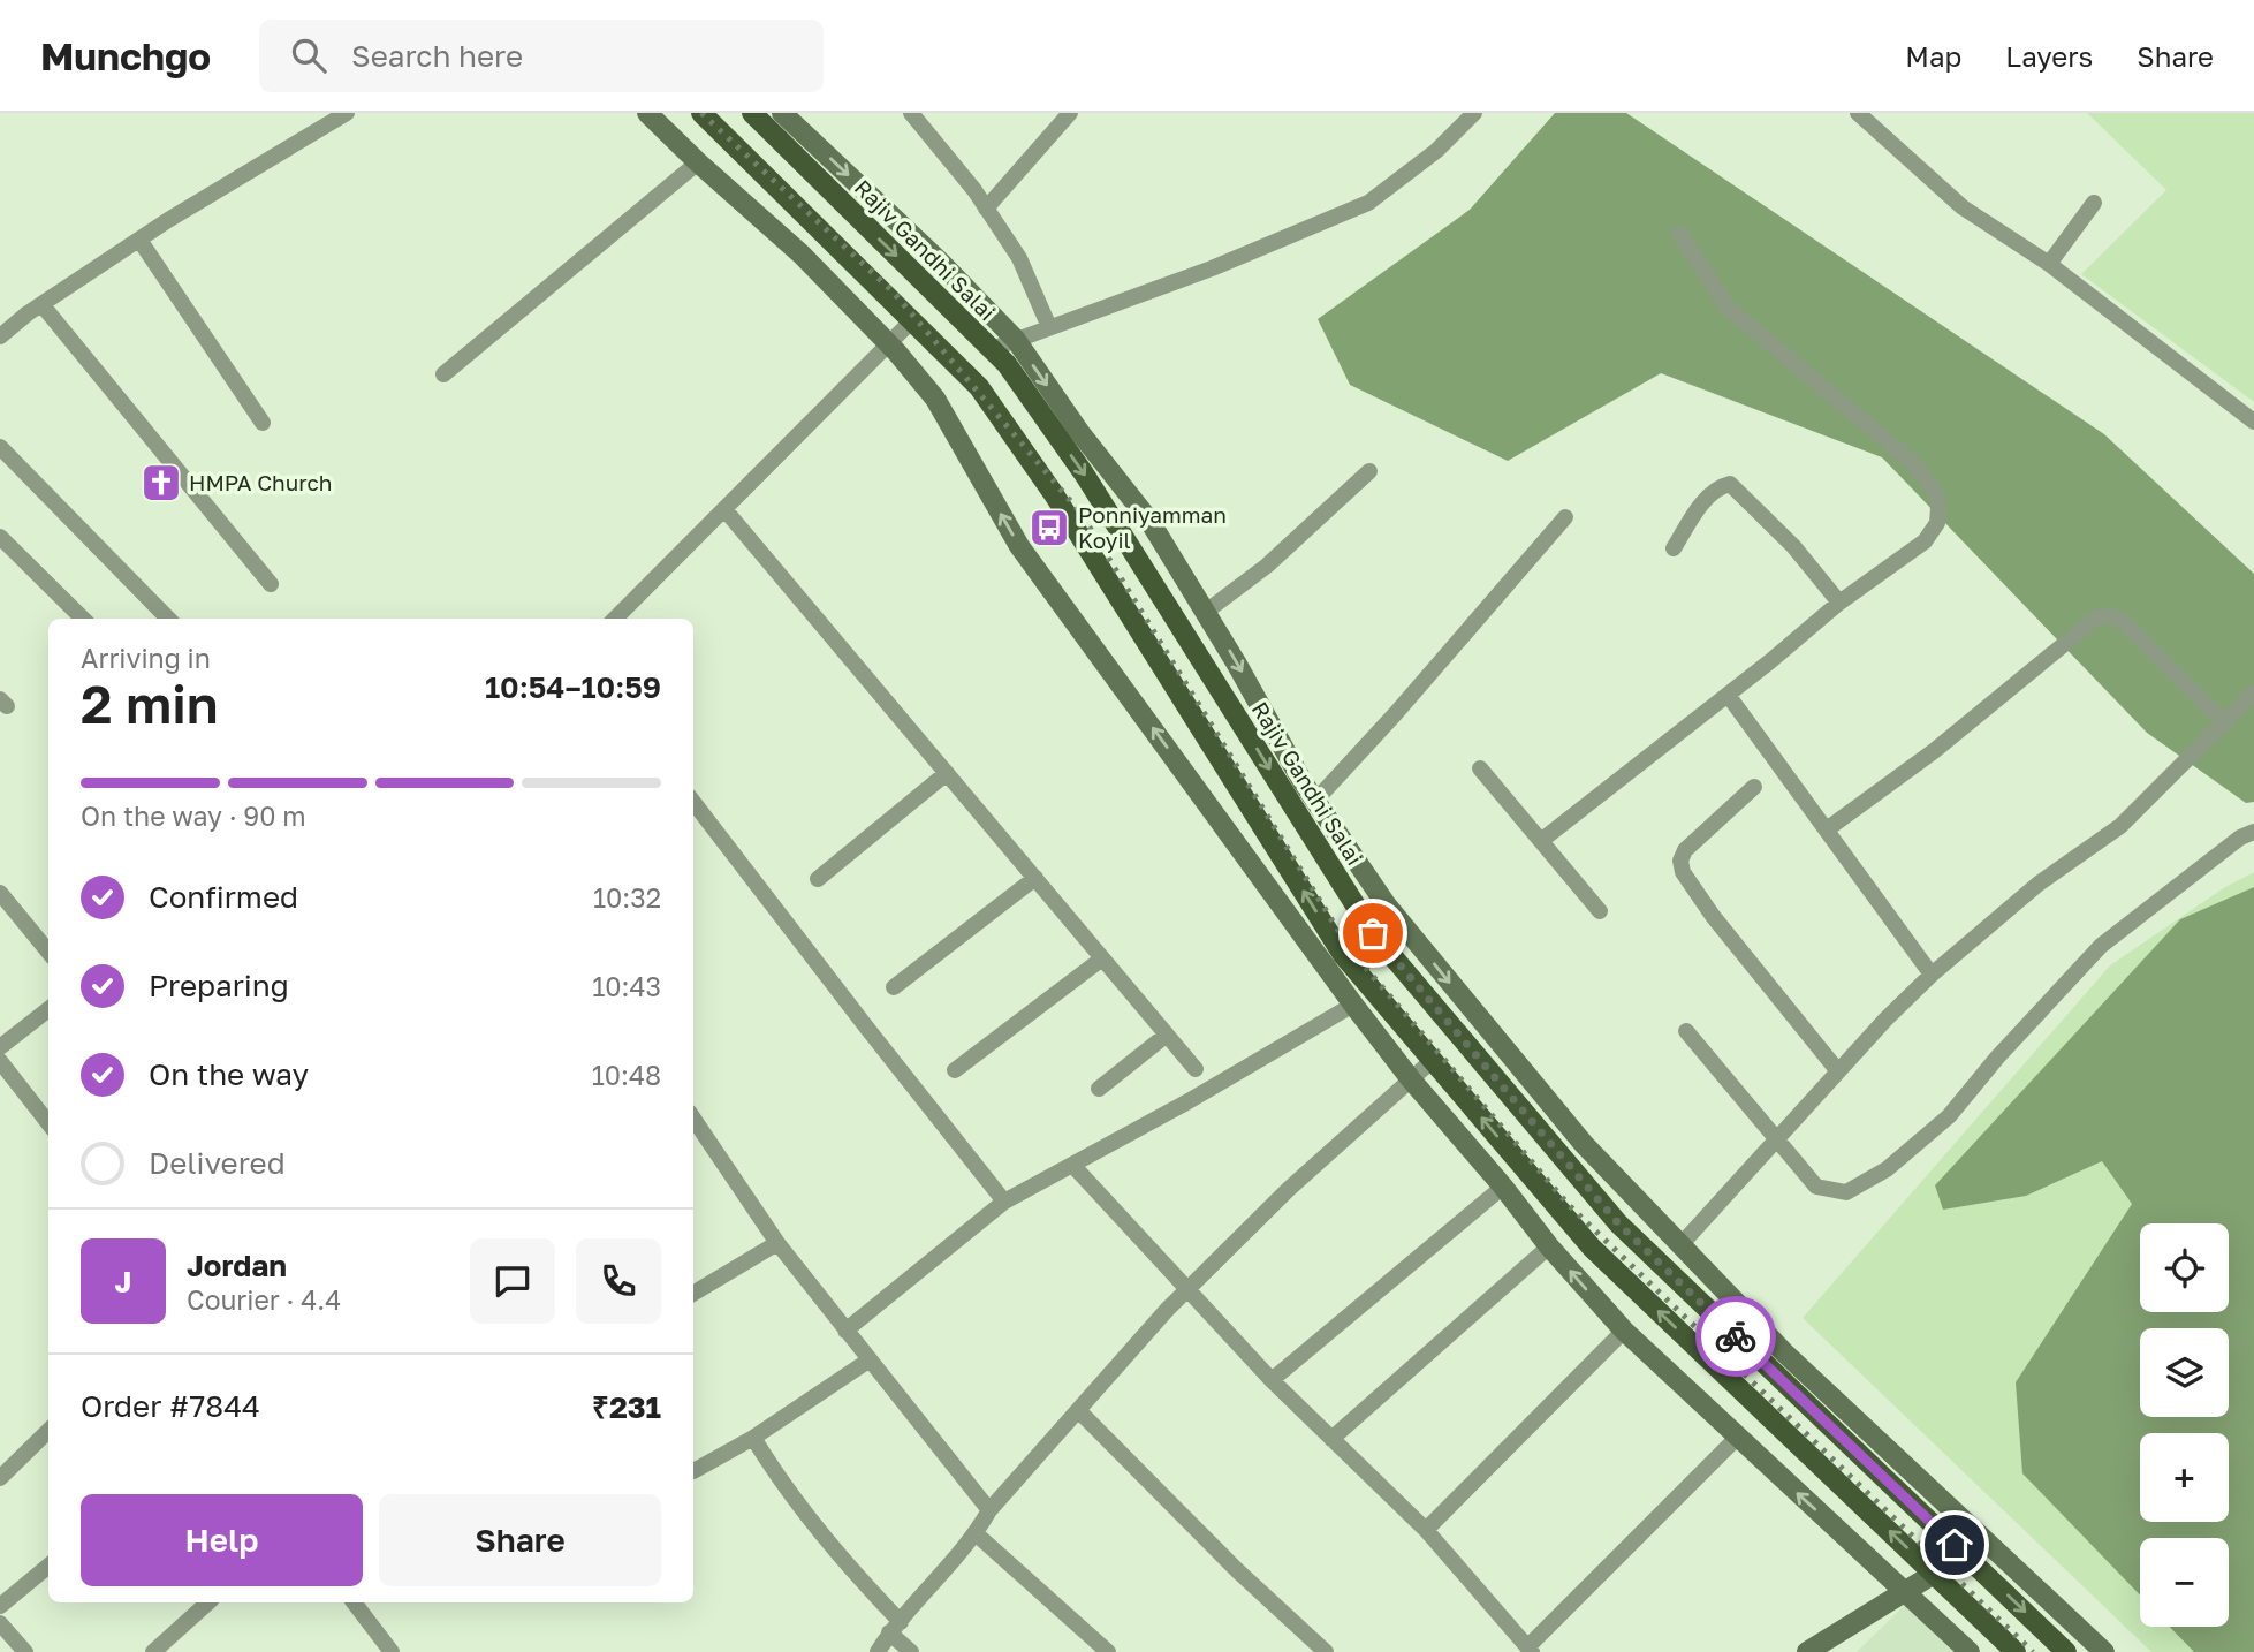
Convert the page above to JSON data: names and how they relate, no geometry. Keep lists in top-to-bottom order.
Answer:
{
  "streets": {
    "main road": ["Rajiv Gandhi Salai"]
  },
  "places": {
    "church": ["HMPA Church"],
    "bus stop": ["Ponniyamman Koyil"]
  },
  "page": {
    "header": "Munchgo",
    "search": "Search here",
    "nav": ["Map", "Layers", "Share"],
    "heading": ["2 min", "Arriving in", "10:54–10:59"],
    "panel": [
      "Jordan",
      "Courier · 4.4",
      "Order #7844",
      "₹231"
    ],
    "bar": "On the way · 90 m",
    "list": [
      ["Confirmed", "10:32"],
      ["Preparing", "10:43"],
      ["On the way", "10:48"],
      "Delivered"
    ],
    "map_buttons": ["+", "−"],
    "round": "J",
    "buttons": ["Help", "Share"]
  }
}
